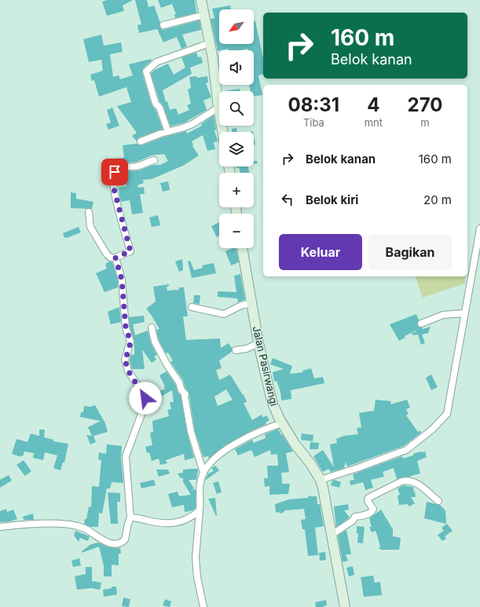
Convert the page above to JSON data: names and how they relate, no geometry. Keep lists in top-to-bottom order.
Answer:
{
  "streets": {
    "street": ["Jalan Pasirwangi"]
  },
  "north": "bottom left",
  "page": {
    "map_buttons": ["+", "−"],
    "turn": ["160 m", "Belok kanan"],
    "eta": [
      "08:31",
      "Tiba",
      "4",
      "mnt",
      "270",
      "m"
    ],
    "list": [
      {
        "name": "Belok kanan",
        "value": "160 m"
      },
      {
        "name": "Belok kiri",
        "value": "20 m"
      }
    ],
    "buttons": ["Keluar", "Bagikan"]
  }
}
